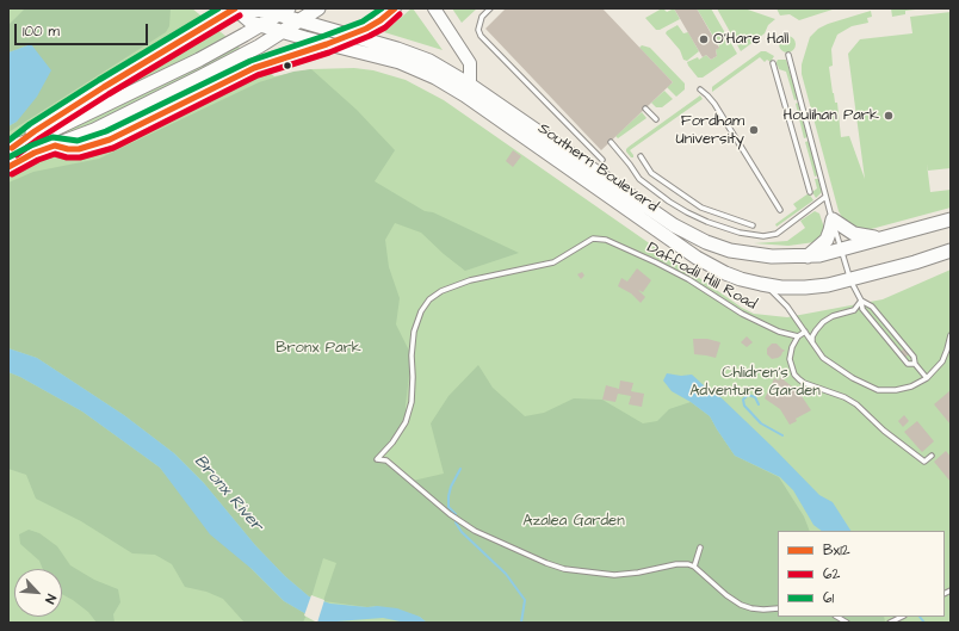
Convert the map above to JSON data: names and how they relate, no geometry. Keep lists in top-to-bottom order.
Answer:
{
  "streets": {
    "main road": ["Southern Boulevard"],
    "lane": ["Daffodil Hill Road"]
  },
  "water": ["Bronx River"],
  "parks": ["Bronx Park", "Chlidren's Adventure Garden", "Azalea Garden"],
  "places": ["O'Hare Hall", "Houlihan Park", "Fordham University"],
  "lines": ["transit line Bx12", "transit line 61", "transit line 62"],
  "legend": ["Bx12", "62", "61"],
  "scale_bar": "100 m",
  "north": "bottom right"
}
